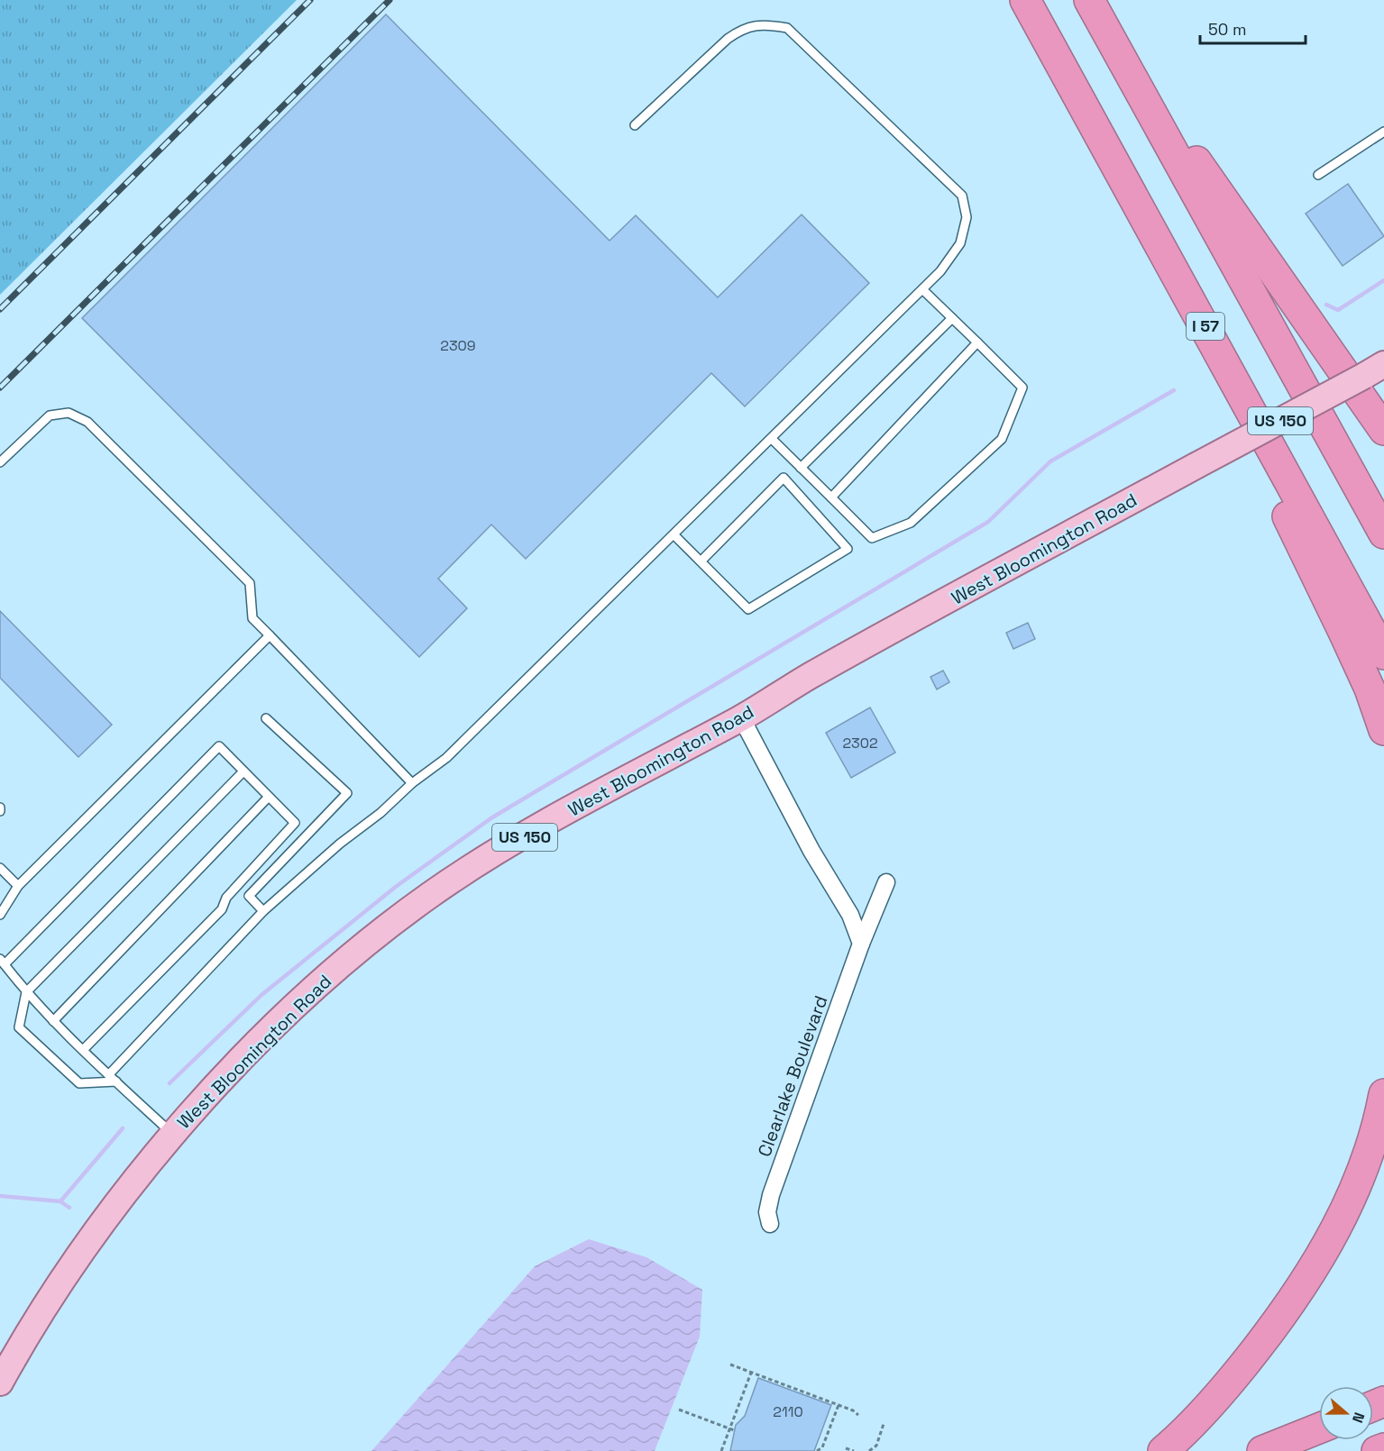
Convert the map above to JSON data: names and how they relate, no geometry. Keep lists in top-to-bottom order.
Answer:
{
  "streets": {
    "highway": ["I 57"],
    "main road": ["US 150", "West Bloomington Road"],
    "street": ["Clearlake Boulevard"]
  },
  "house_numbers": ["2309", "2302", "2110"],
  "scale_bar": "50 m",
  "north": "right"
}
